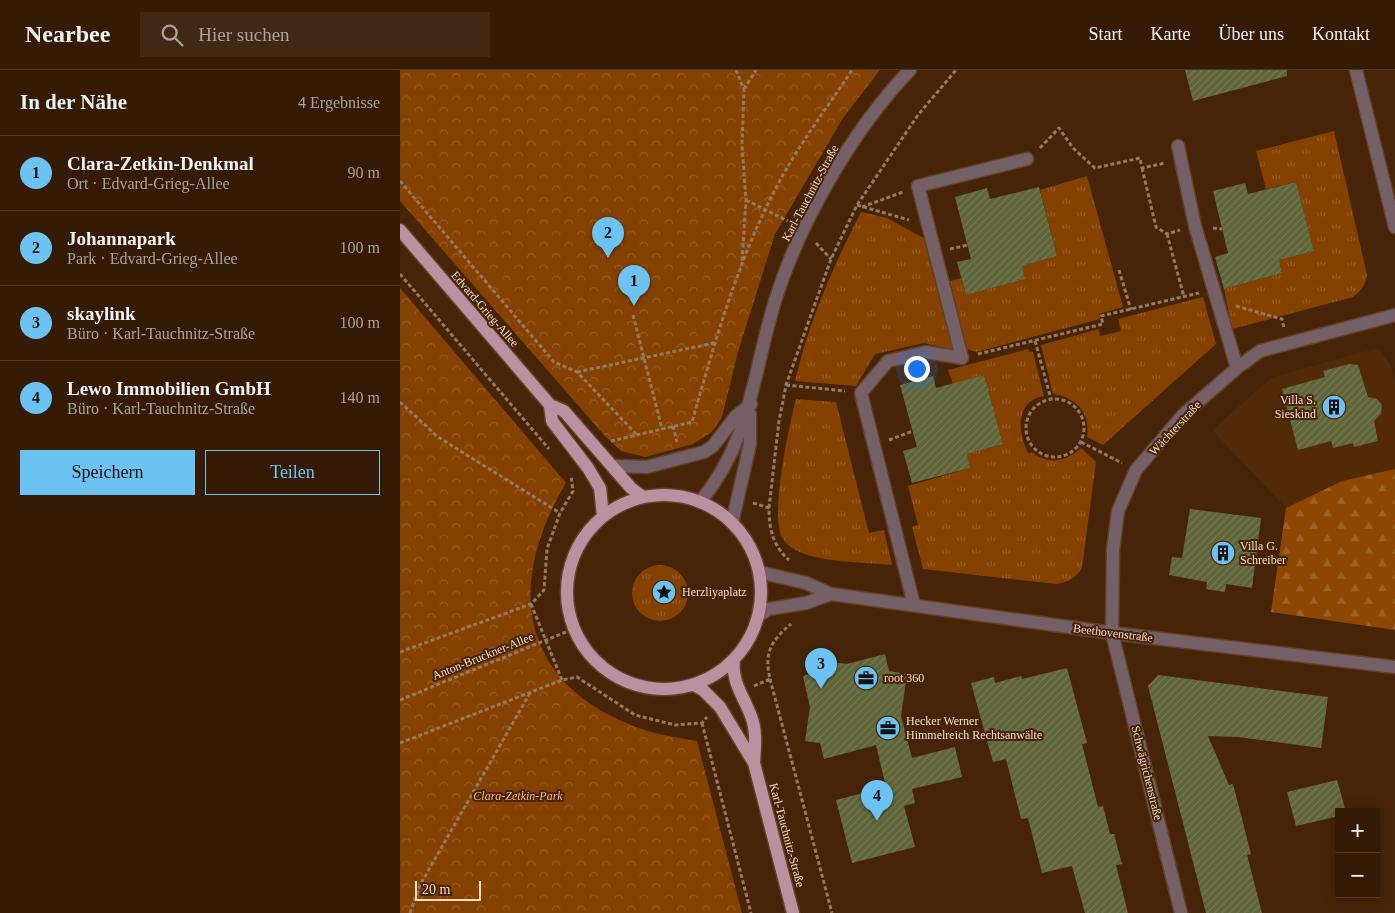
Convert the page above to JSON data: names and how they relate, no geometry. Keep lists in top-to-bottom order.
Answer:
{
  "streets": {
    "main road": ["Karl-Tauchnitz-Straße", "Edvard-Grieg-Allee"],
    "street": ["Wächterstraße", "Beethovenstraße", "Schwägrichenstraße"],
    "path": ["Anton-Bruckner-Allee"]
  },
  "crossings": [
    ["Wächterstraße", "Beethovenstraße"],
    ["Wächterstraße", "Schwägrichenstraße"],
    ["Beethovenstraße", "Schwägrichenstraße"]
  ],
  "parks": ["Clara-Zetkin-Park"],
  "places": {
    "building": ["Villa S. Sieskind", "Villa G. Schreiber"],
    "place": ["Herzliyaplatz"],
    "office": ["root 360", "Hecker Werner Himmelreich Rechtsanwälte"]
  },
  "scale_bar": "20 m",
  "page": {
    "header": "Nearbee",
    "search": "Hier suchen",
    "nav": [
      "Start",
      "Karte",
      "Über uns",
      "Kontakt"
    ],
    "heading": ["In der Nähe", "4 Ergebnisse"],
    "list": [
      {
        "mark": "1",
        "name": "Clara-Zetkin-Denkmal",
        "note": "Ort · Edvard-Grieg-Allee",
        "value": "90 m"
      },
      {
        "mark": "2",
        "name": "Johannapark",
        "note": "Park · Edvard-Grieg-Allee",
        "value": "100 m"
      },
      {
        "mark": "3",
        "name": "skaylink",
        "note": "Büro · Karl-Tauchnitz-Straße",
        "value": "100 m"
      },
      {
        "mark": "4",
        "name": "Lewo Immobilien GmbH",
        "note": "Büro · Karl-Tauchnitz-Straße",
        "value": "140 m"
      }
    ],
    "pins": [
      "2",
      "1",
      "3",
      "4"
    ],
    "buttons": ["Speichern", "Teilen"],
    "map_buttons": ["+", "−"],
    "scale": "20 m"
  }
}
